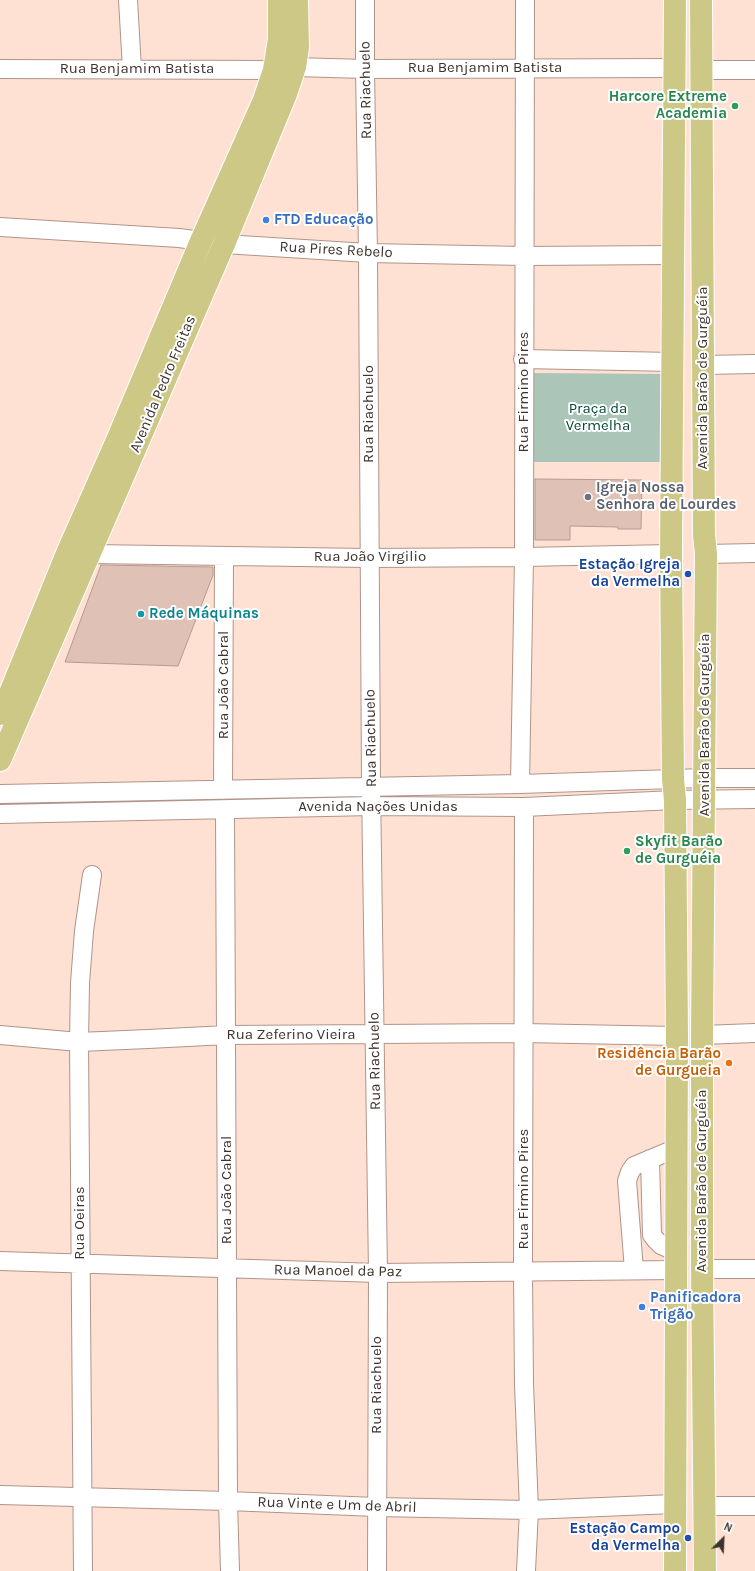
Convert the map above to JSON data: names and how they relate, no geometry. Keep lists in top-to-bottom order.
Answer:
{
  "streets": {
    "main road": ["Avenida Barão de Gurguéia", "Avenida Pedro Freitas"],
    "street": [
      "Rua Benjamim Batista",
      "Rua Riachuelo",
      "Rua Pires Rebelo",
      "Rua Firmino Pires",
      "Rua João Virgilio",
      "Rua João Cabral",
      "Avenida Nações Unidas",
      "Rua Zeferino Vieira",
      "Rua Oeiras",
      "Rua Manoel da Paz",
      "Rua Vinte e Um de Abril"
    ]
  },
  "crossings": [
    ["Rua Benjamim Batista", "Rua Riachuelo"],
    ["Rua Benjamim Batista", "Avenida Barão de Gurguéia"],
    ["Rua Benjamim Batista", "Avenida Pedro Freitas"],
    ["Rua Benjamim Batista", "Rua Firmino Pires"],
    ["Rua Riachuelo", "Rua Pires Rebelo"],
    ["Rua Riachuelo", "Rua João Virgilio"],
    ["Rua Riachuelo", "Avenida Nações Unidas"],
    ["Rua Riachuelo", "Rua Zeferino Vieira"],
    ["Rua Riachuelo", "Rua Manoel da Paz"],
    ["Rua Riachuelo", "Rua Vinte e Um de Abril"],
    ["Rua Pires Rebelo", "Avenida Barão de Gurguéia"],
    ["Rua Pires Rebelo", "Avenida Pedro Freitas"],
    ["Rua Pires Rebelo", "Rua Firmino Pires"],
    ["Avenida Barão de Gurguéia", "Rua João Virgilio"],
    ["Avenida Barão de Gurguéia", "Avenida Nações Unidas"],
    ["Avenida Barão de Gurguéia", "Rua Zeferino Vieira"],
    ["Avenida Barão de Gurguéia", "Rua Manoel da Paz"],
    ["Avenida Barão de Gurguéia", "Rua Vinte e Um de Abril"],
    ["Avenida Pedro Freitas", "Rua João Virgilio"],
    ["Rua Firmino Pires", "Rua João Virgilio"],
    ["Rua Firmino Pires", "Avenida Nações Unidas"],
    ["Rua Firmino Pires", "Rua Zeferino Vieira"],
    ["Rua Firmino Pires", "Rua Manoel da Paz"],
    ["Rua Firmino Pires", "Rua Vinte e Um de Abril"],
    ["Rua João Virgilio", "Rua João Cabral"],
    ["Rua João Cabral", "Avenida Nações Unidas"],
    ["Rua João Cabral", "Rua Zeferino Vieira"],
    ["Rua João Cabral", "Rua Manoel da Paz"],
    ["Rua João Cabral", "Rua Vinte e Um de Abril"],
    ["Rua Zeferino Vieira", "Rua Oeiras"],
    ["Rua Oeiras", "Rua Manoel da Paz"],
    ["Rua Oeiras", "Rua Vinte e Um de Abril"]
  ],
  "parks": ["Praça da Vermelha"],
  "places": [
    "Harcore Extreme Academia",
    "FTD Educação",
    "Igreja Nossa Senhora de Lourdes",
    "Estação Igreja da Vermelha",
    "Rede Máquinas",
    "Skyfit Barão de Gurguéia",
    "Residência Barão de Gurgueia",
    "Panificadora Trigão",
    "Estação Campo da Vermelha"
  ],
  "north": "top right"
}
